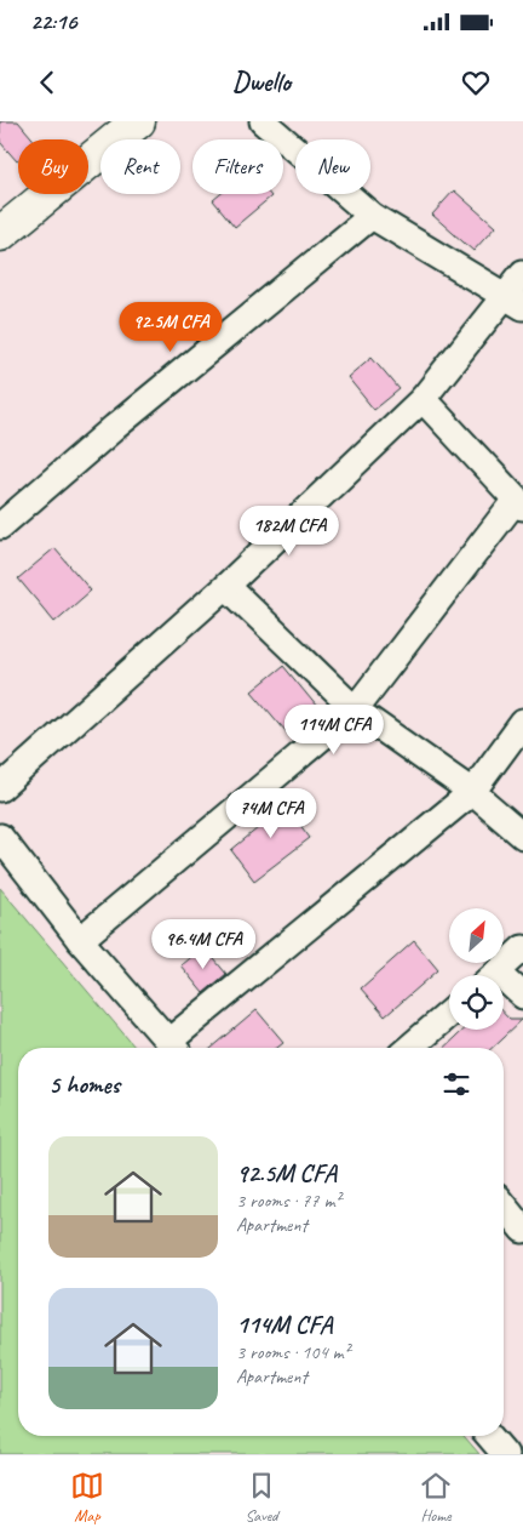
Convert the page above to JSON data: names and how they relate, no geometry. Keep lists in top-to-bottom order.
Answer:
{
  "north": "top right",
  "page": {
    "status": "22:16",
    "header": "Dwello",
    "chip": [
      "Buy",
      "Rent",
      "Filters",
      "New"
    ],
    "price": [
      "92.5M CFA",
      "182M CFA",
      "114M CFA",
      "74M CFA",
      "96.4M CFA"
    ],
    "heading": "5 homes",
    "list": [
      {
        "name": "92.5M CFA",
        "note": "3 rooms · 77 m² · Apartment"
      },
      {
        "name": "114M CFA",
        "note": "3 rooms · 104 m² · Apartment"
      }
    ],
    "tabs": ["Map", "Saved", "Home"]
  }
}
